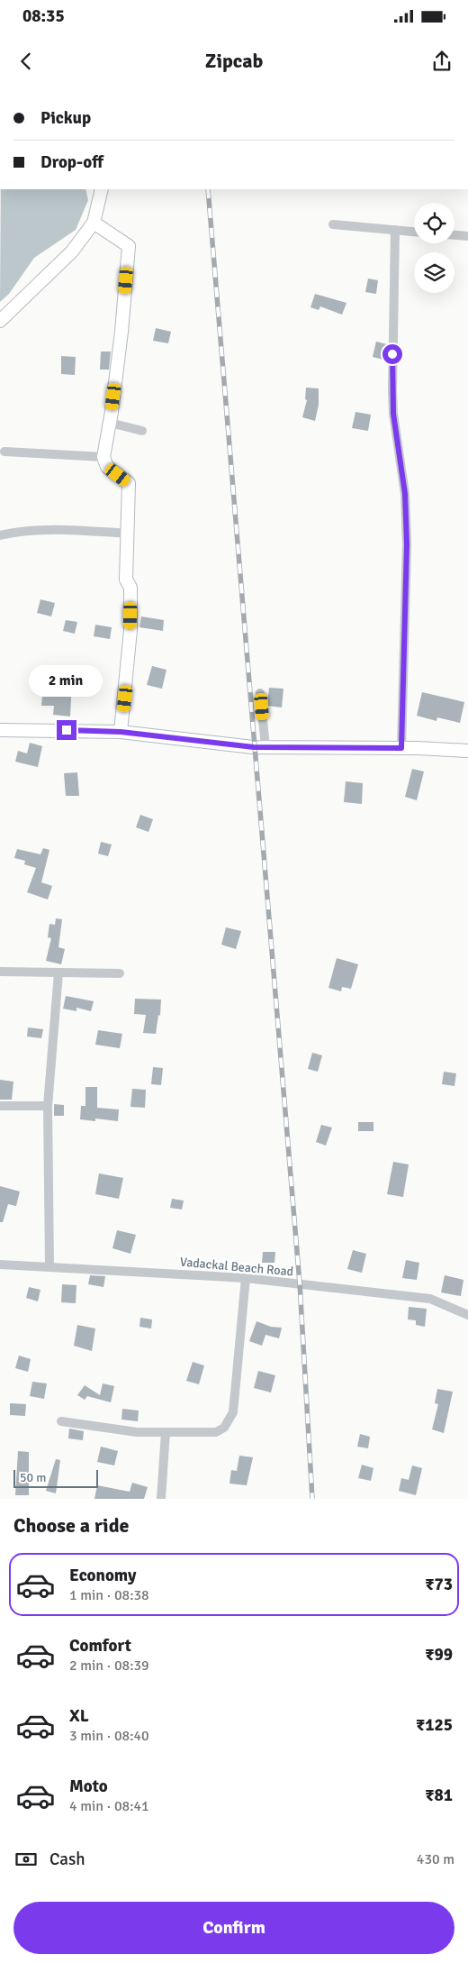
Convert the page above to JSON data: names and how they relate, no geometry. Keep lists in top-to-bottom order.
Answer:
{
  "streets": {
    "street": ["Vadackal Beach Road"]
  },
  "scale_bar": "50 m",
  "page": {
    "status": "08:35",
    "header": "Zipcab",
    "banner": ["Pickup", "Drop-off"],
    "bubble": "2 min",
    "scale": "50 m",
    "heading": "Choose a ride",
    "list": [
      {
        "name": "Economy",
        "note": "1 min · 08:38",
        "value": "₹73"
      },
      {
        "name": "Comfort",
        "note": "2 min · 08:39",
        "value": "₹99"
      },
      {
        "name": "XL",
        "note": "3 min · 08:40",
        "value": "₹125"
      },
      {
        "name": "Moto",
        "note": "4 min · 08:41",
        "value": "₹81"
      }
    ],
    "pay": ["Cash", "430 m"],
    "buttons": "Confirm"
  }
}
